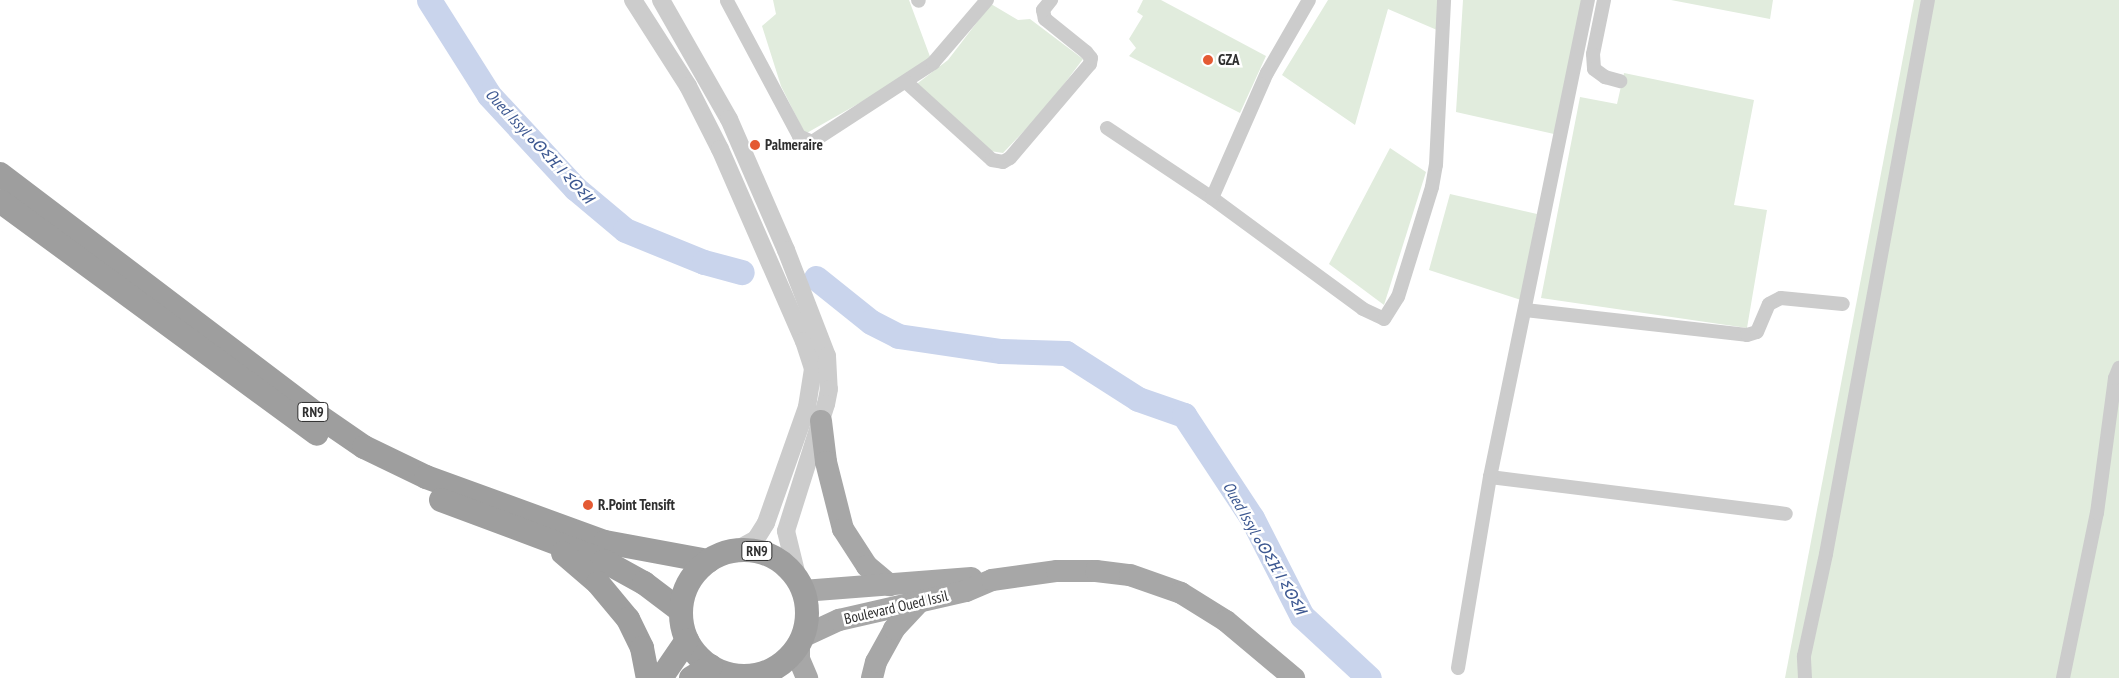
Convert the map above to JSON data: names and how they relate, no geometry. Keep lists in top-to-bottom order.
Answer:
{
  "streets": {
    "highway": ["RN9"],
    "main road": ["Boulevard Oued Issil"]
  },
  "crossings": [
    ["RN9", "Boulevard Oued Issil"]
  ],
  "water": ["Oued Issyl ⴰⵙⵉⴼ ⵏ ⵉⵙⵉⵍ"],
  "places": ["GZA", "Palmeraire", "R.Point Tensift"]
}
